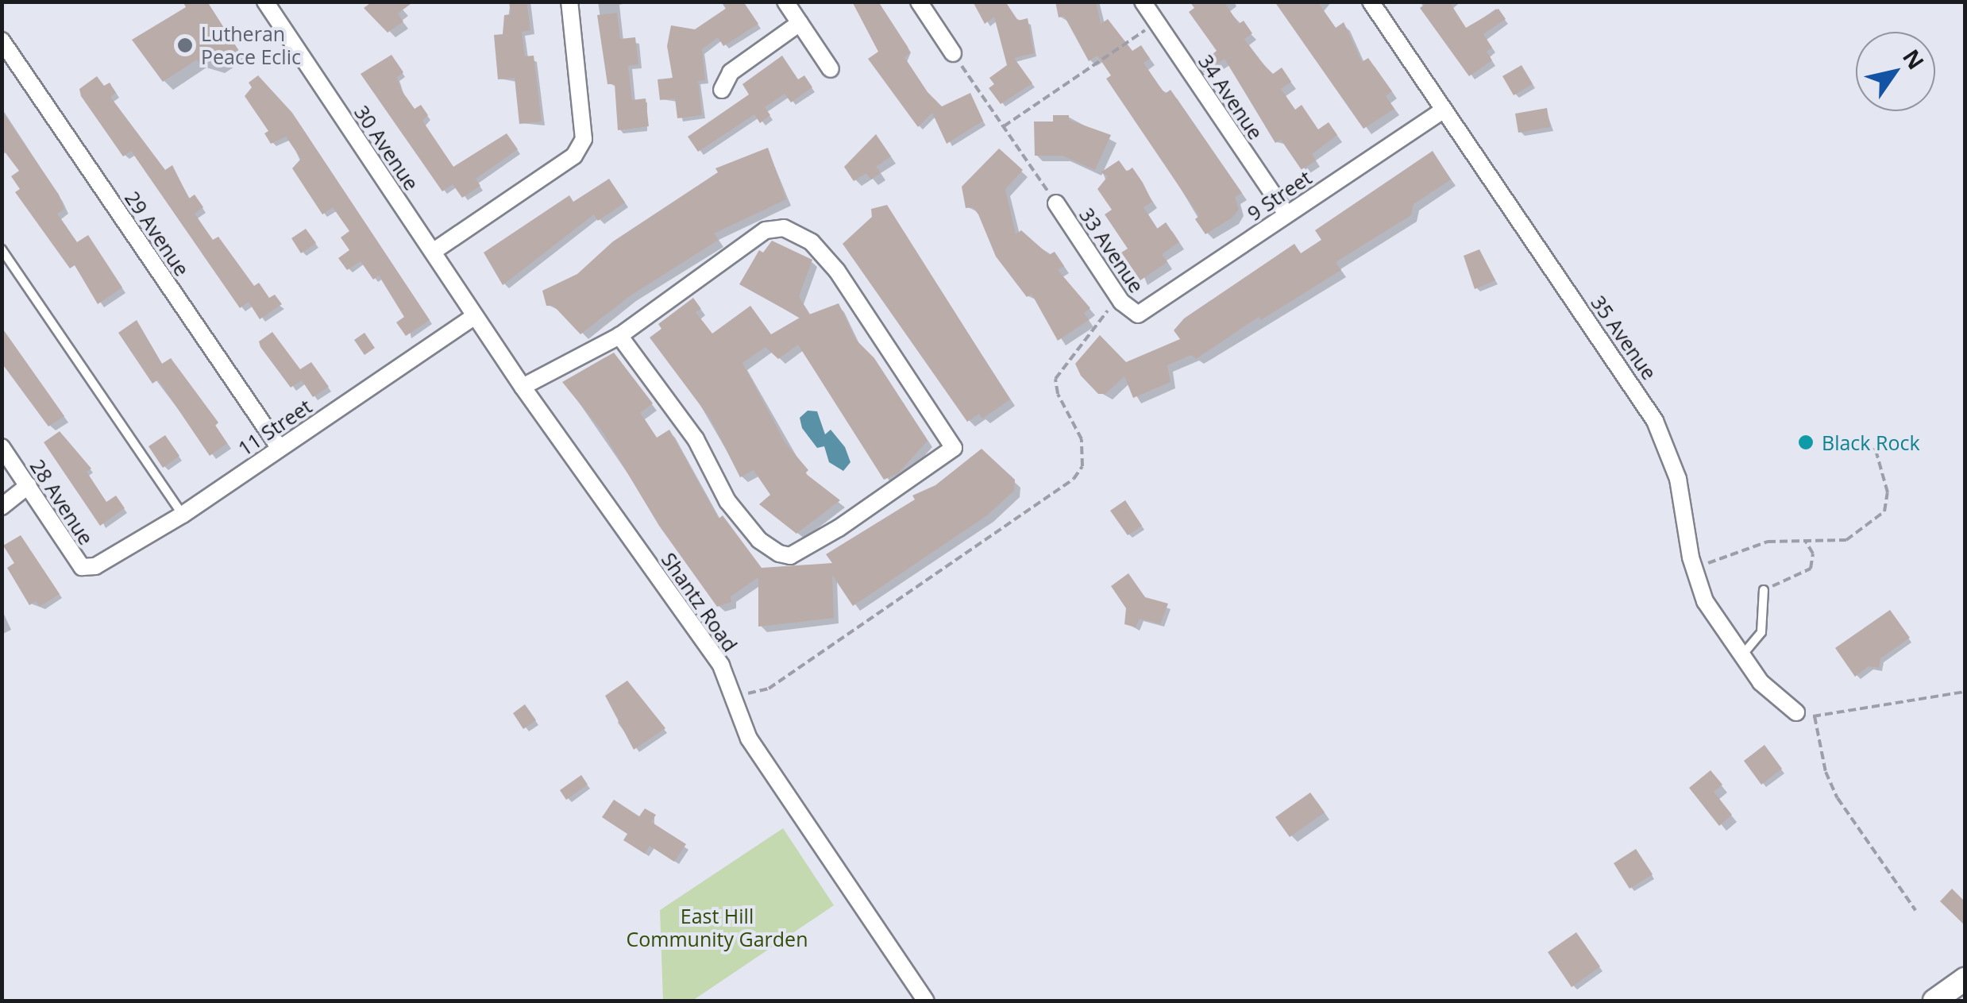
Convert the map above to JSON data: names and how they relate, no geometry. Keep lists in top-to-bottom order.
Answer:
{
  "streets": {
    "street": [
      "34 Avenue",
      "30 Avenue",
      "9 Street",
      "29 Avenue",
      "33 Avenue",
      "35 Avenue",
      "11 Street",
      "28 Avenue",
      "Shantz Road"
    ]
  },
  "crossings": [
    ["34 Avenue", "9 Street"],
    ["30 Avenue", "11 Street"],
    ["30 Avenue", "Shantz Road"],
    ["9 Street", "33 Avenue"],
    ["9 Street", "35 Avenue"],
    ["29 Avenue", "11 Street"],
    ["11 Street", "28 Avenue"],
    ["11 Street", "Shantz Road"]
  ],
  "parks": ["East Hill Community Garden"],
  "places": ["Lutheran Peace Eclic", "Black Rock"],
  "north": "top right"
}
